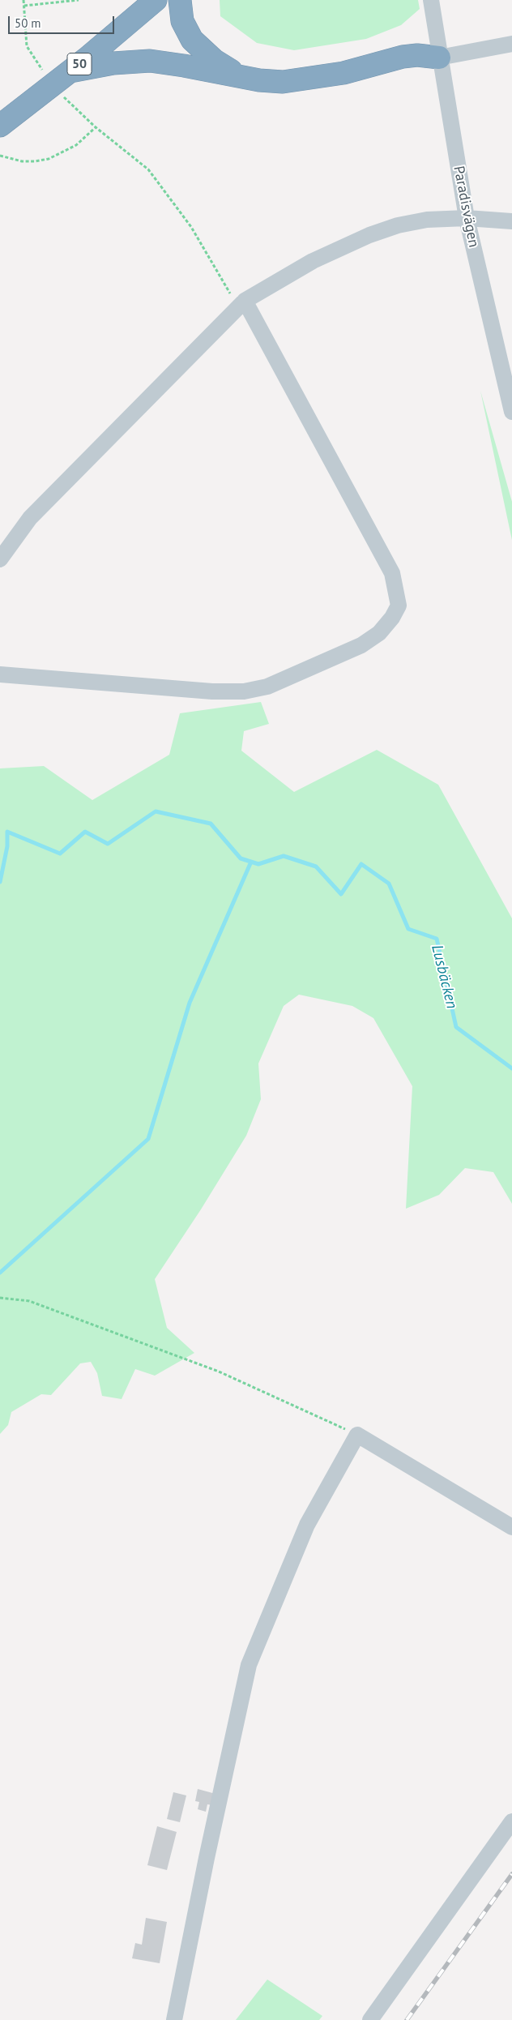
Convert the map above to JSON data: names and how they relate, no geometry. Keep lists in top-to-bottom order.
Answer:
{
  "streets": {
    "highway": ["50"],
    "street": ["Paradisvägen"]
  },
  "water": ["Lusbäcken"],
  "scale_bar": "50 m"
}
